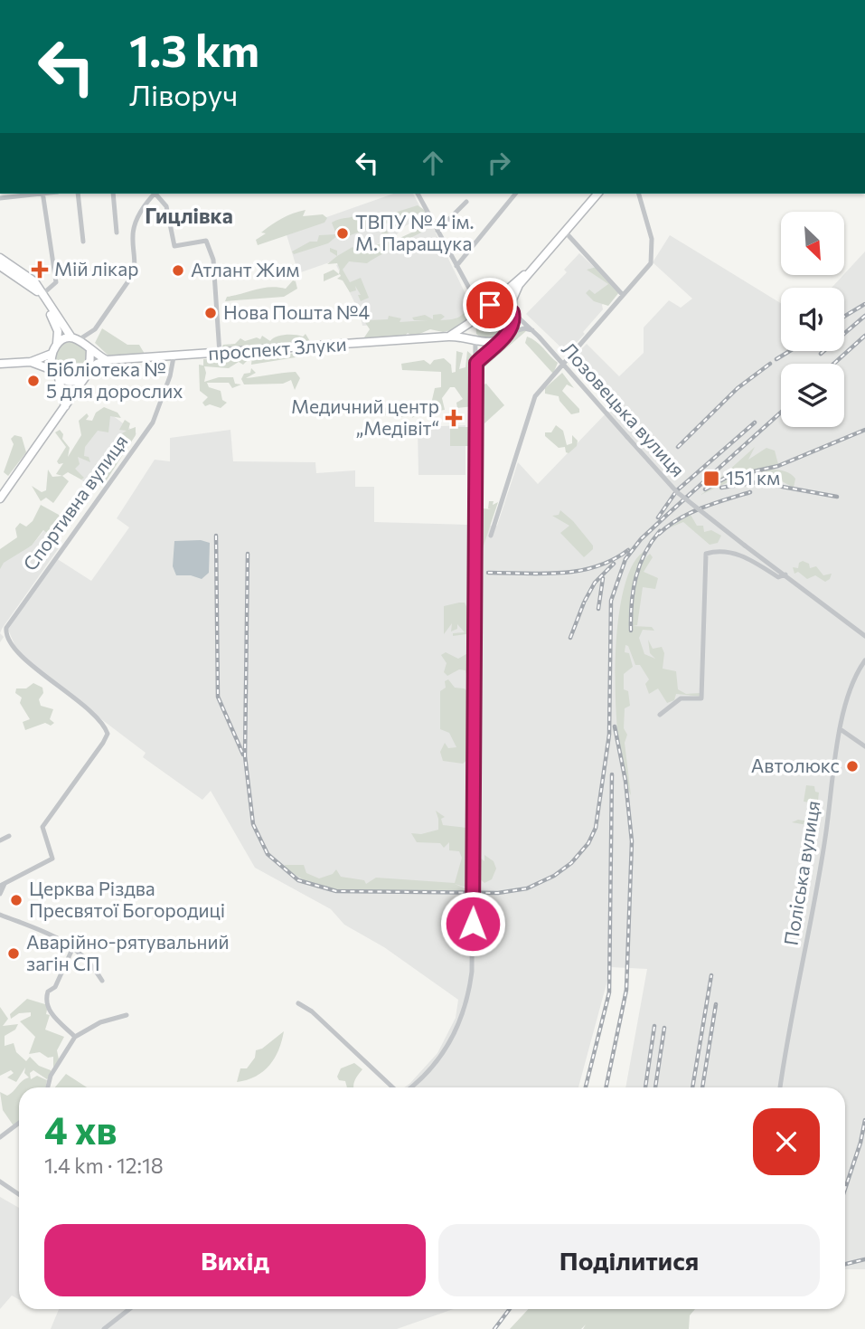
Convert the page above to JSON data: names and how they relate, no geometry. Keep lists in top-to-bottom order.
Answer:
{
  "streets": {
    "main road": ["проспект Злуки"],
    "street": ["Лозовецька вулиця", "Спортивна вулиця", "Поліська вулиця"]
  },
  "crossings": [
    ["проспект Злуки", "Лозовецька вулиця"],
    ["проспект Злуки", "Спортивна вулиця"]
  ],
  "districts": ["Гицлівка"],
  "places": {
    "other": [
      "ТВПУ № 4 ім. М. Паращука",
      "Атлант Жим",
      "Нова Пошта №4",
      "Бібліотека № 5 для дорослих",
      "Автолюкс",
      "Церква Різдва Пресвятої Богородиці",
      "Аварійно-рятувальний загін СП"
    ],
    "health": ["Мій лікар", "Медичний центр „Медівіт“"],
    "transit": ["151 км"]
  },
  "north": "bottom right",
  "page": {
    "turn": ["1.3 km", "Ліворуч"],
    "heading": ["4 хв", "1.4 km · 12:18"],
    "buttons": ["Вихід", "Поділитися"]
  }
}
